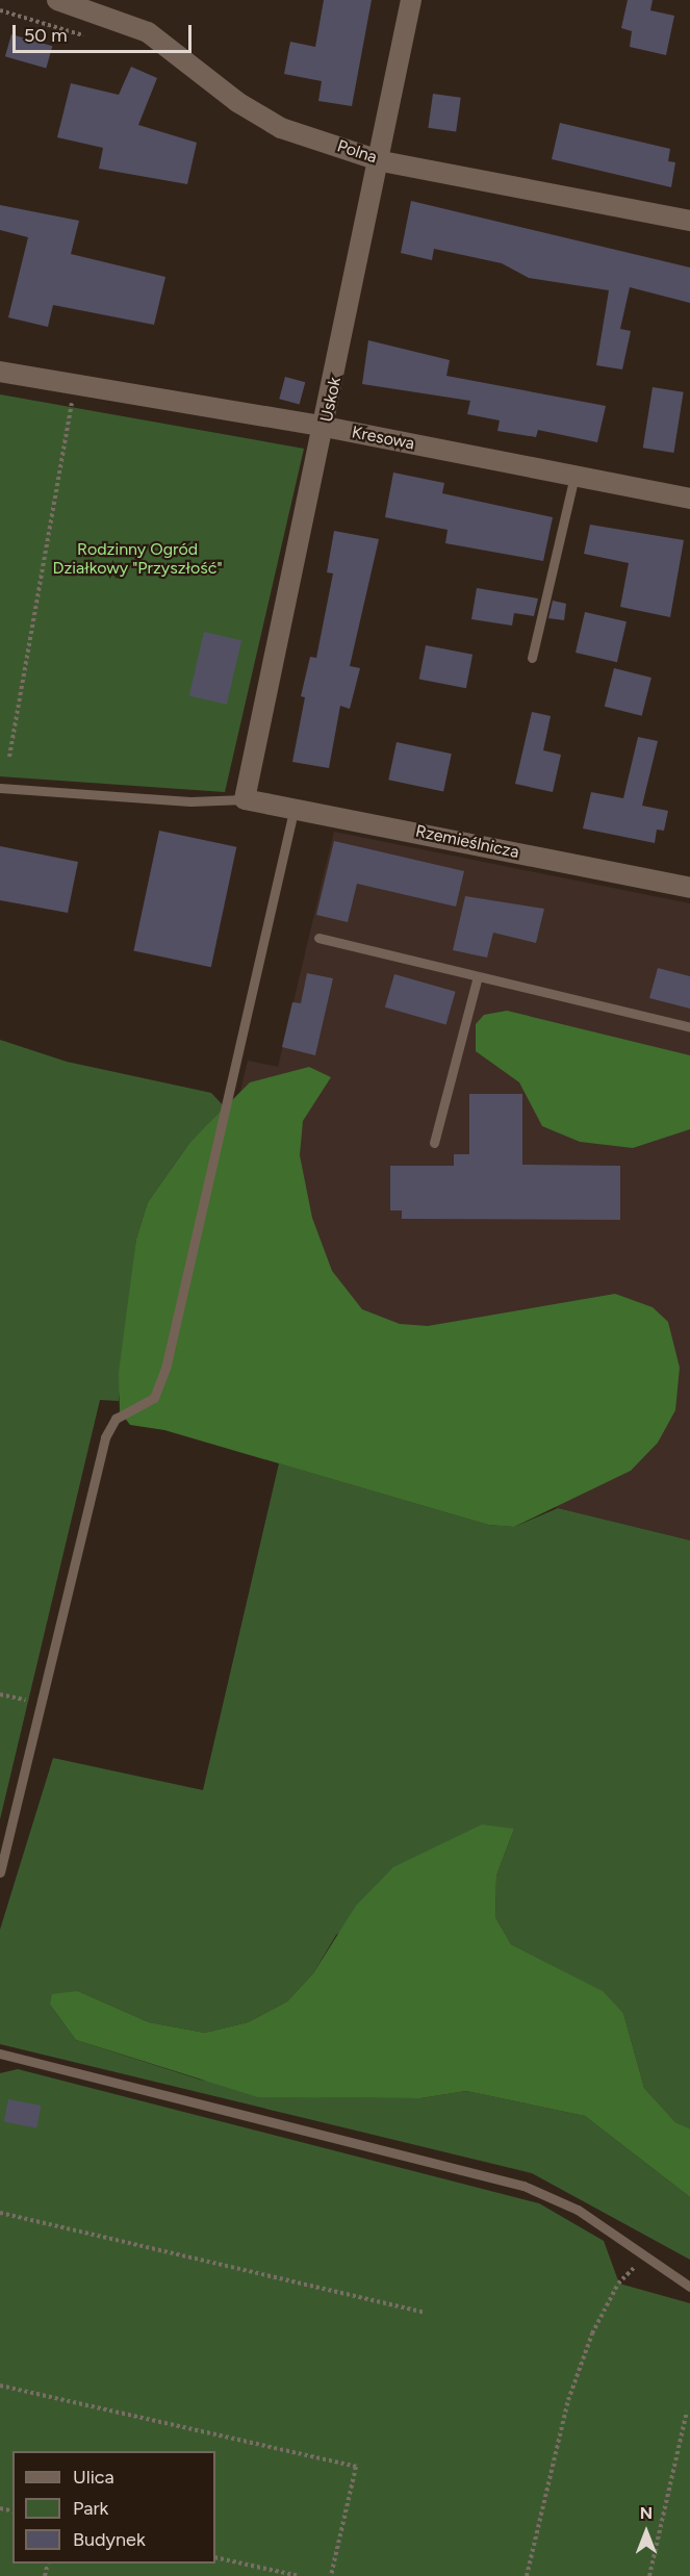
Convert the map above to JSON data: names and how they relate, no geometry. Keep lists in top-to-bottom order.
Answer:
{
  "streets": {
    "street": [
      "Polna",
      "Uskok",
      "Kresowa",
      "Rzemieślnicza"
    ]
  },
  "crossings": [
    ["Polna", "Uskok"],
    ["Uskok", "Kresowa"],
    ["Uskok", "Rzemieślnicza"]
  ],
  "parks": ["Rodzinny Ogród Działkowy \"Przyszłość\""],
  "legend": ["Ulica", "Park", "Budynek"],
  "scale_bar": "50 m",
  "north": "top"
}
